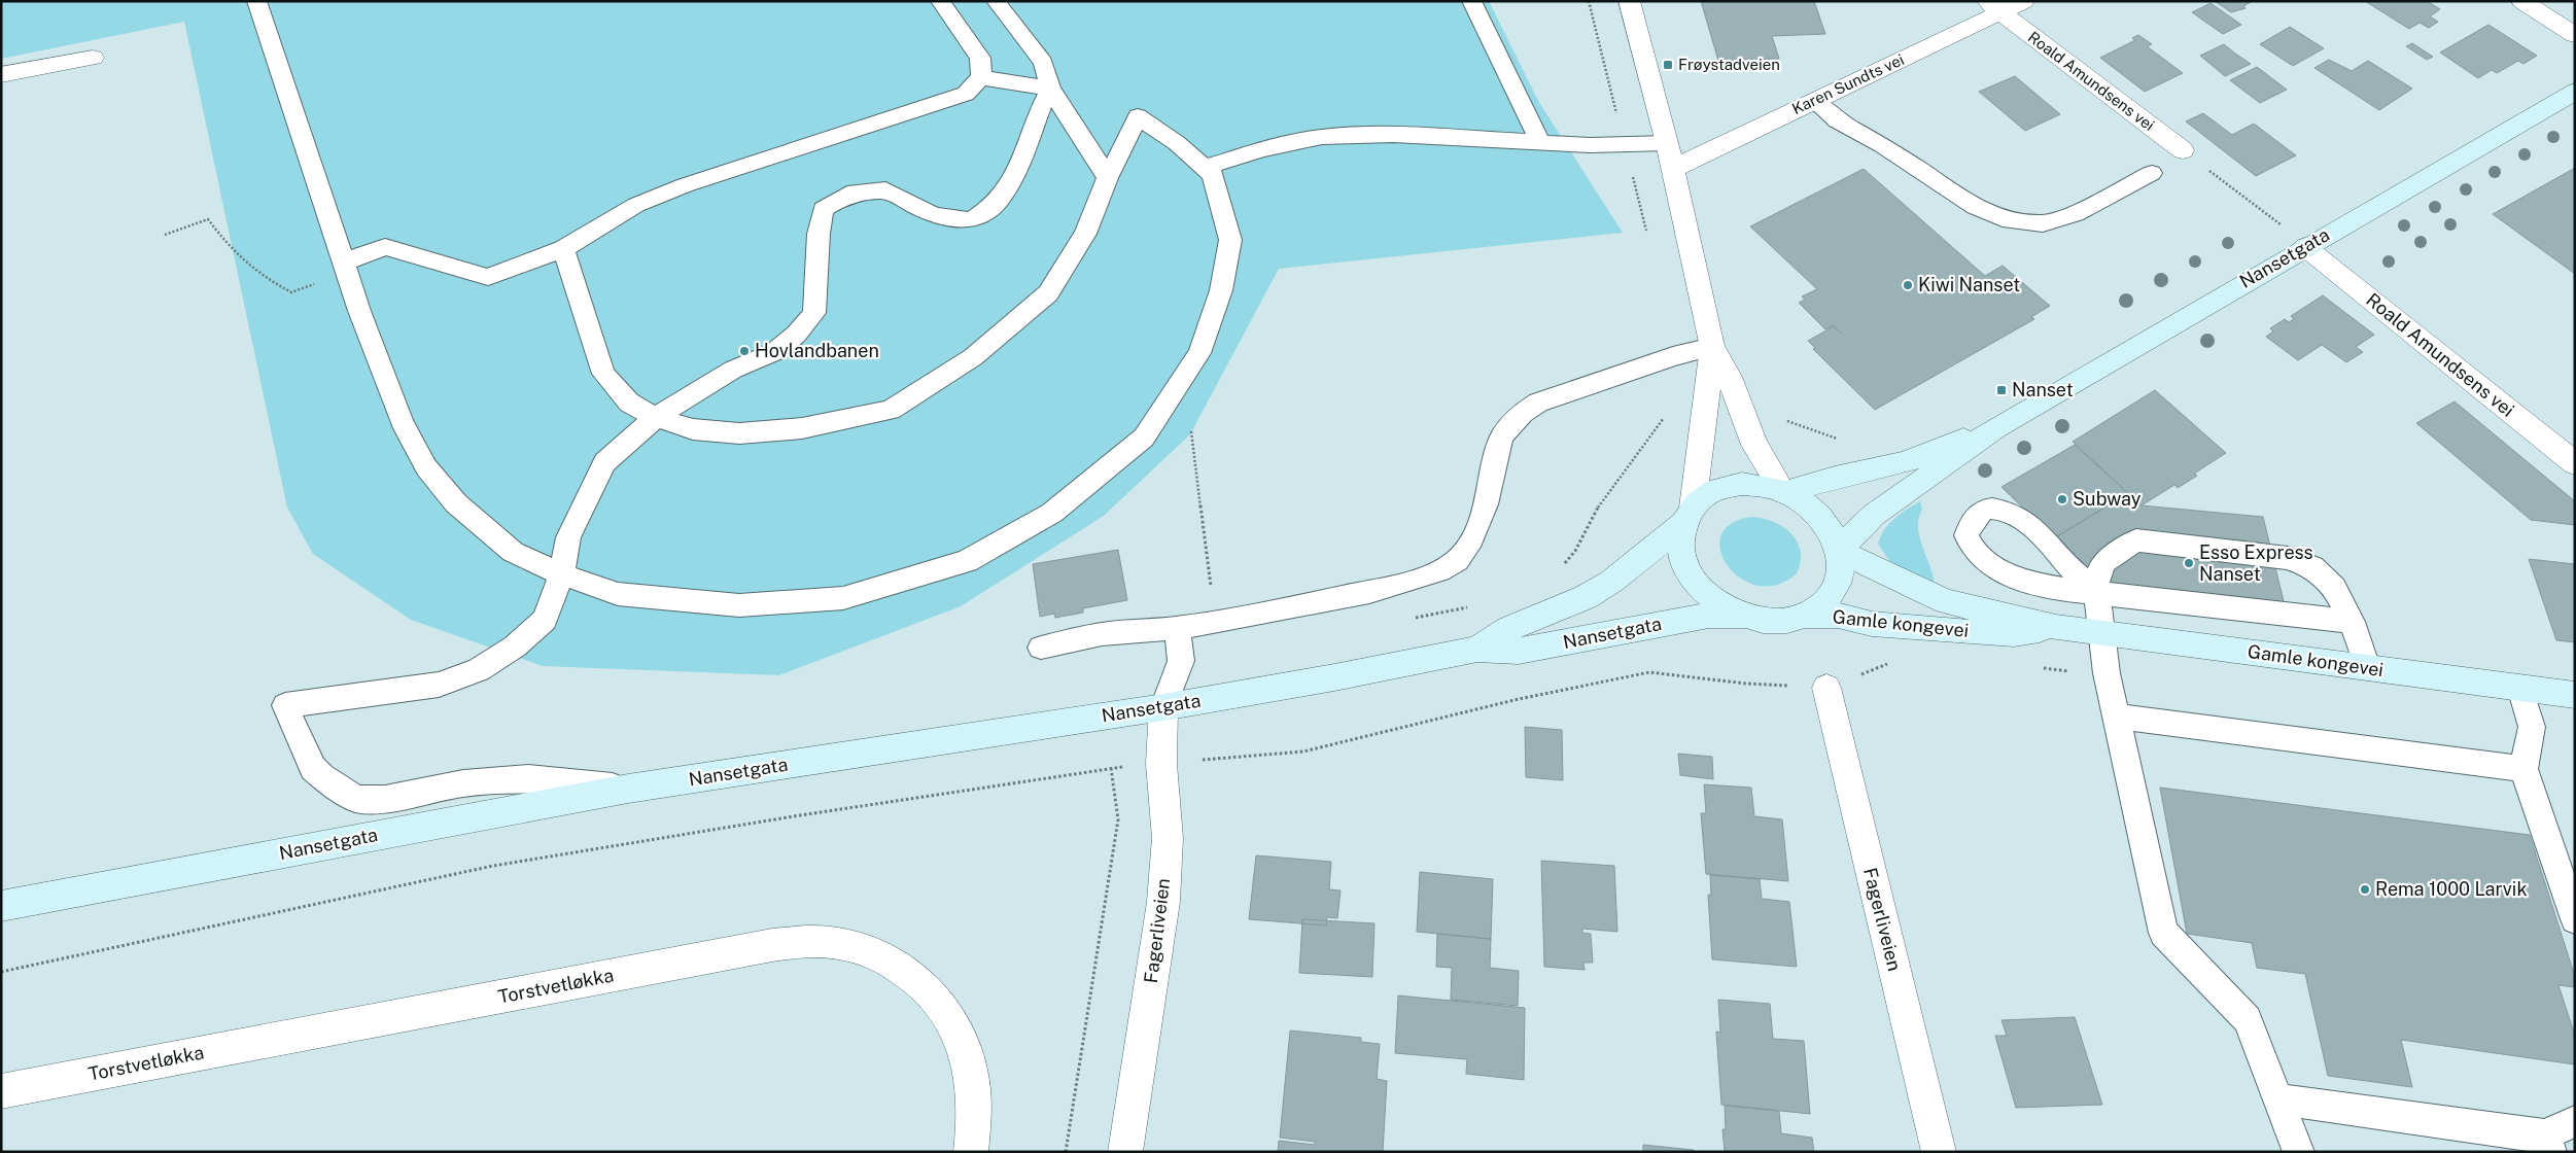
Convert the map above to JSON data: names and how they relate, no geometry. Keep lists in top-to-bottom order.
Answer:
{
  "streets": {
    "main road": ["Nansetgata", "Gamle kongevei"],
    "street": [
      "Roald Amundsens vei",
      "Karen Sundts vei",
      "Fagerliveien",
      "Torstvetløkka"
    ]
  },
  "crossings": [
    ["Roald Amundsens vei", "Karen Sundts vei"],
    ["Roald Amundsens vei", "Nansetgata"],
    ["Nansetgata", "Gamle kongevei"],
    ["Nansetgata", "Fagerliveien"]
  ],
  "places": {
    "transit": ["Frøystadveien", "Nanset"],
    "other": [
      "Kiwi Nanset",
      "Hovlandbanen",
      "Subway",
      "Esso Express Nanset",
      "Rema 1000 Larvik"
    ]
  }
}
